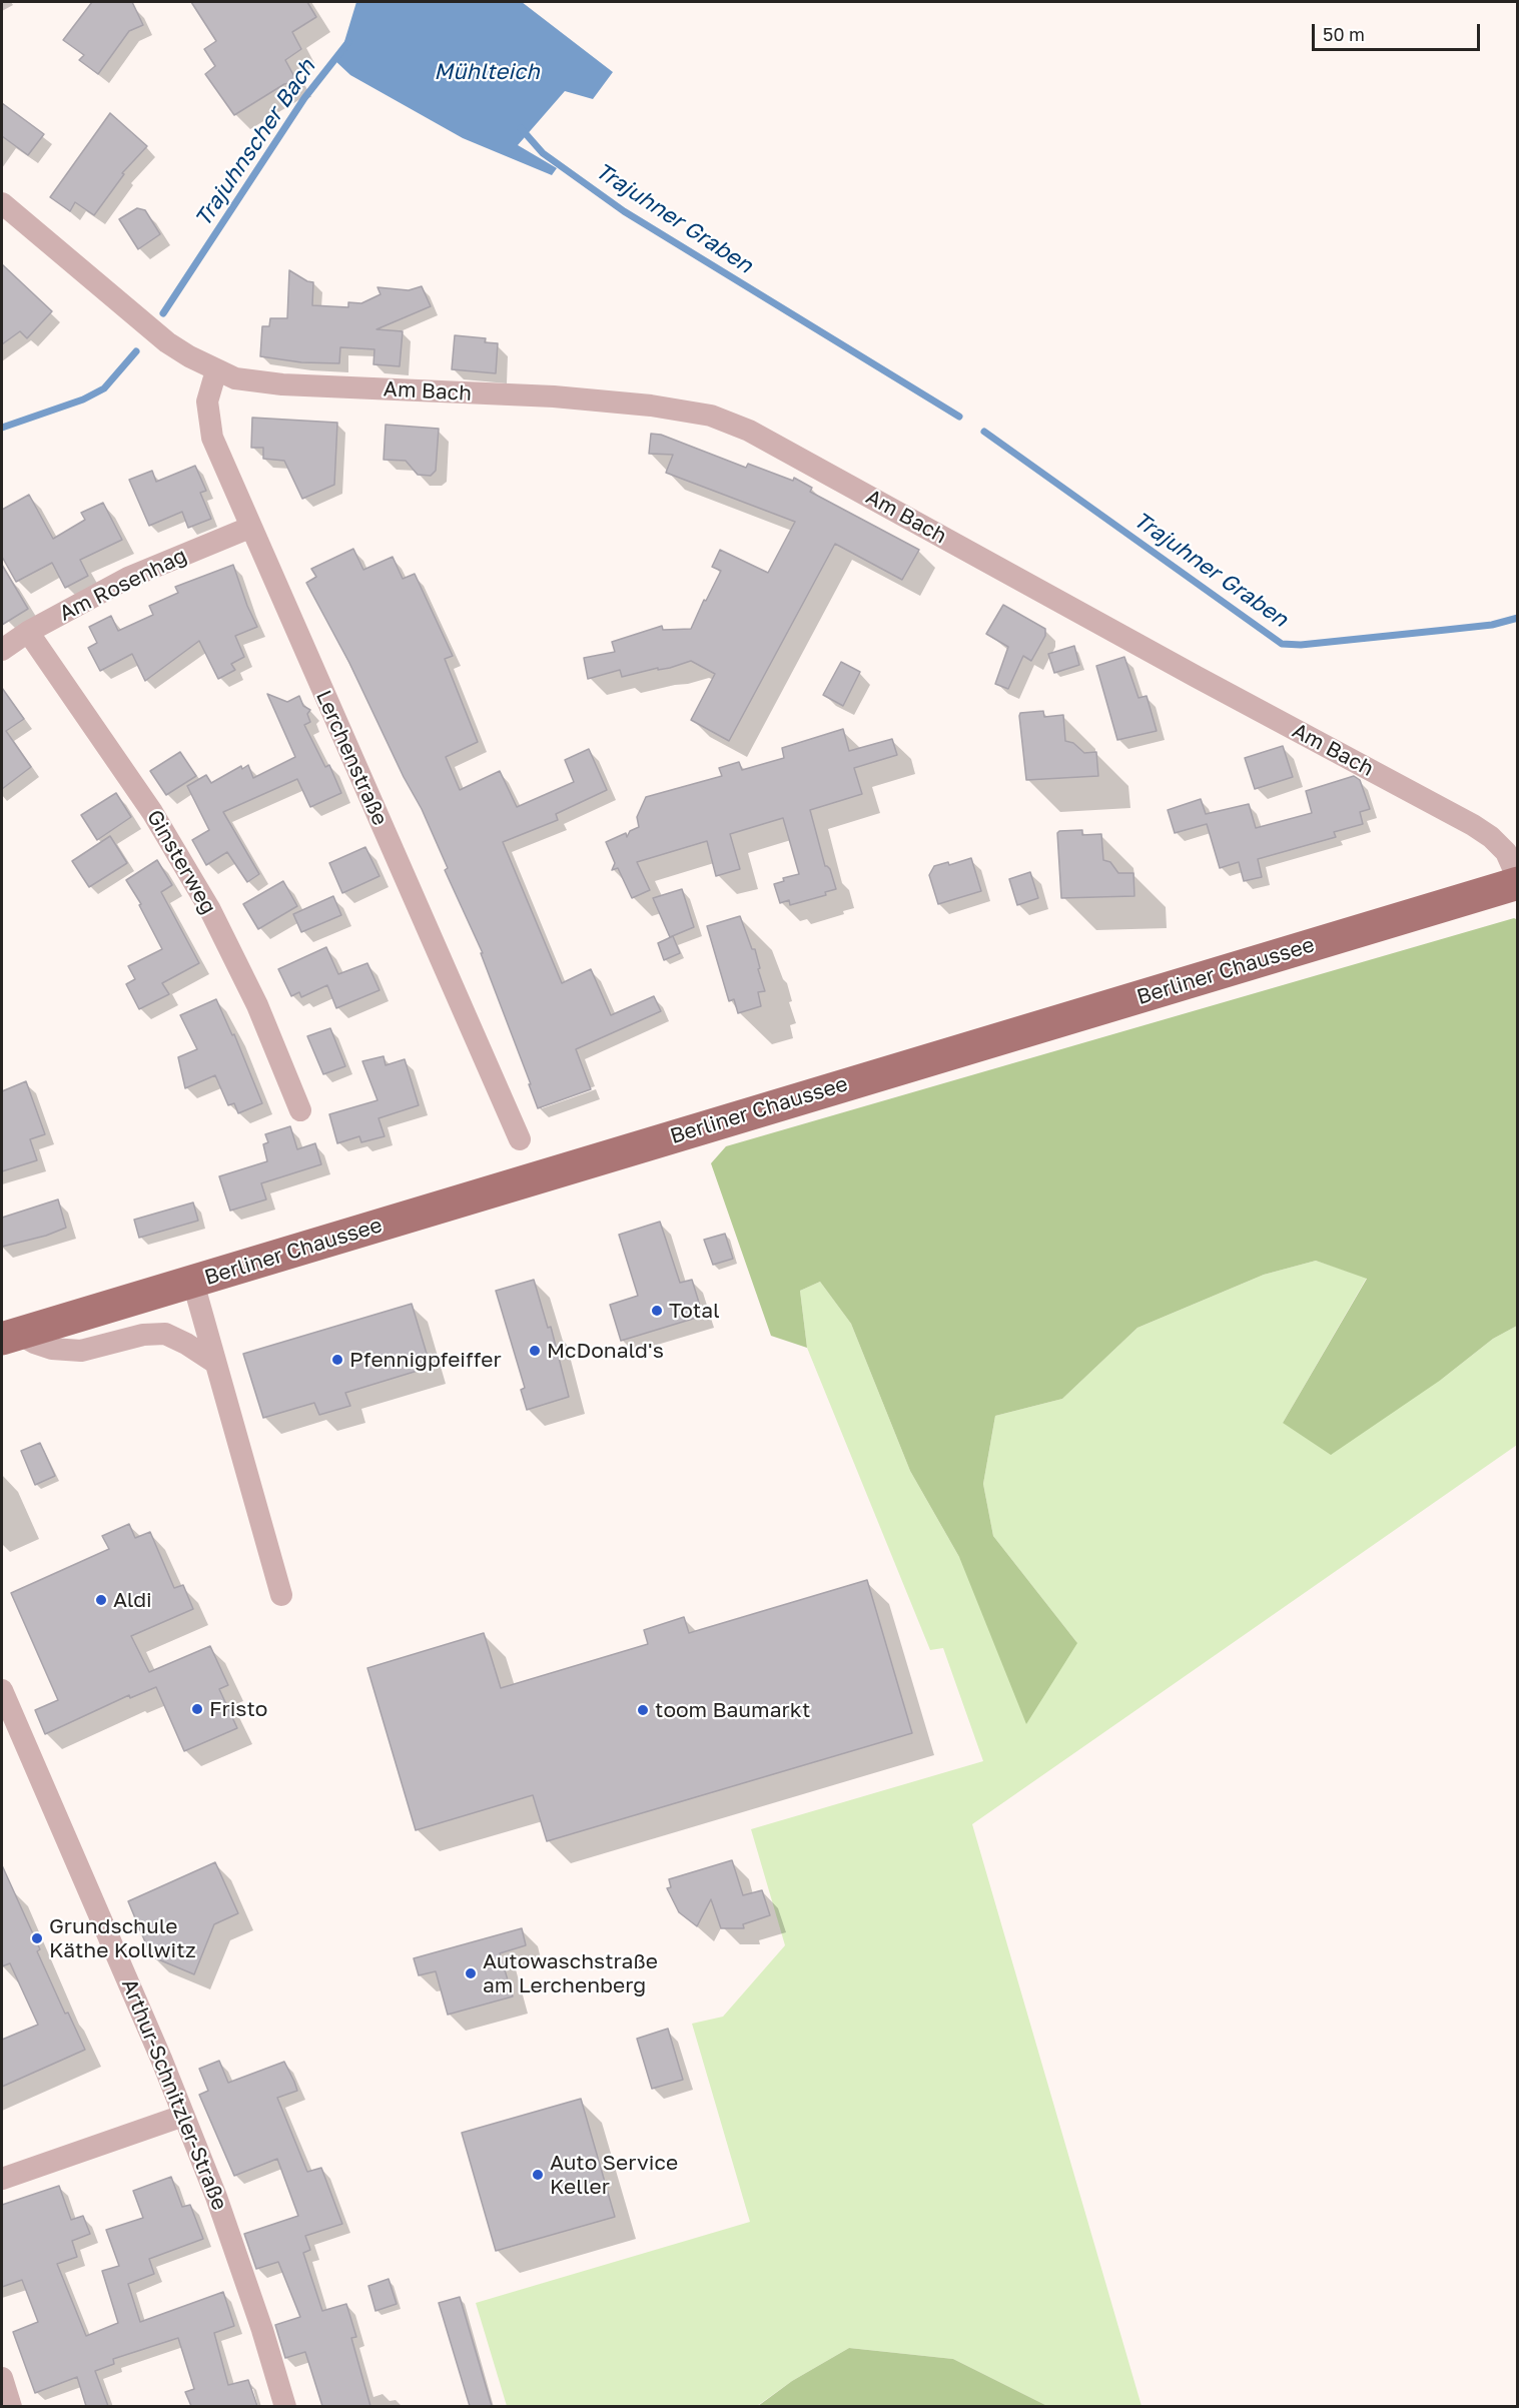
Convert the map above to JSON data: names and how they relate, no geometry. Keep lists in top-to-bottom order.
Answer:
{
  "streets": {
    "main road": ["Berliner Chaussee"],
    "street": [
      "Am Bach",
      "Am Rosenhag",
      "Lerchenstraße",
      "Ginsterweg",
      "Arthur-Schnitzler-Straße"
    ]
  },
  "crossings": [
    ["Am Bach", "Lerchenstraße"],
    ["Am Bach", "Berliner Chaussee"],
    ["Am Rosenhag", "Lerchenstraße"],
    ["Am Rosenhag", "Ginsterweg"]
  ],
  "water": ["Mühlteich", "Trajuhnscher Bach", "Trajuhner Graben"],
  "places": [
    "Total",
    "McDonald's",
    "Pfennigpfeiffer",
    "Aldi",
    "Fristo",
    "toom Baumarkt",
    "Grundschule Käthe Kollwitz",
    "Autowaschstraße am Lerchenberg",
    "Auto Service Keller"
  ],
  "scale_bar": "50 m"
}
